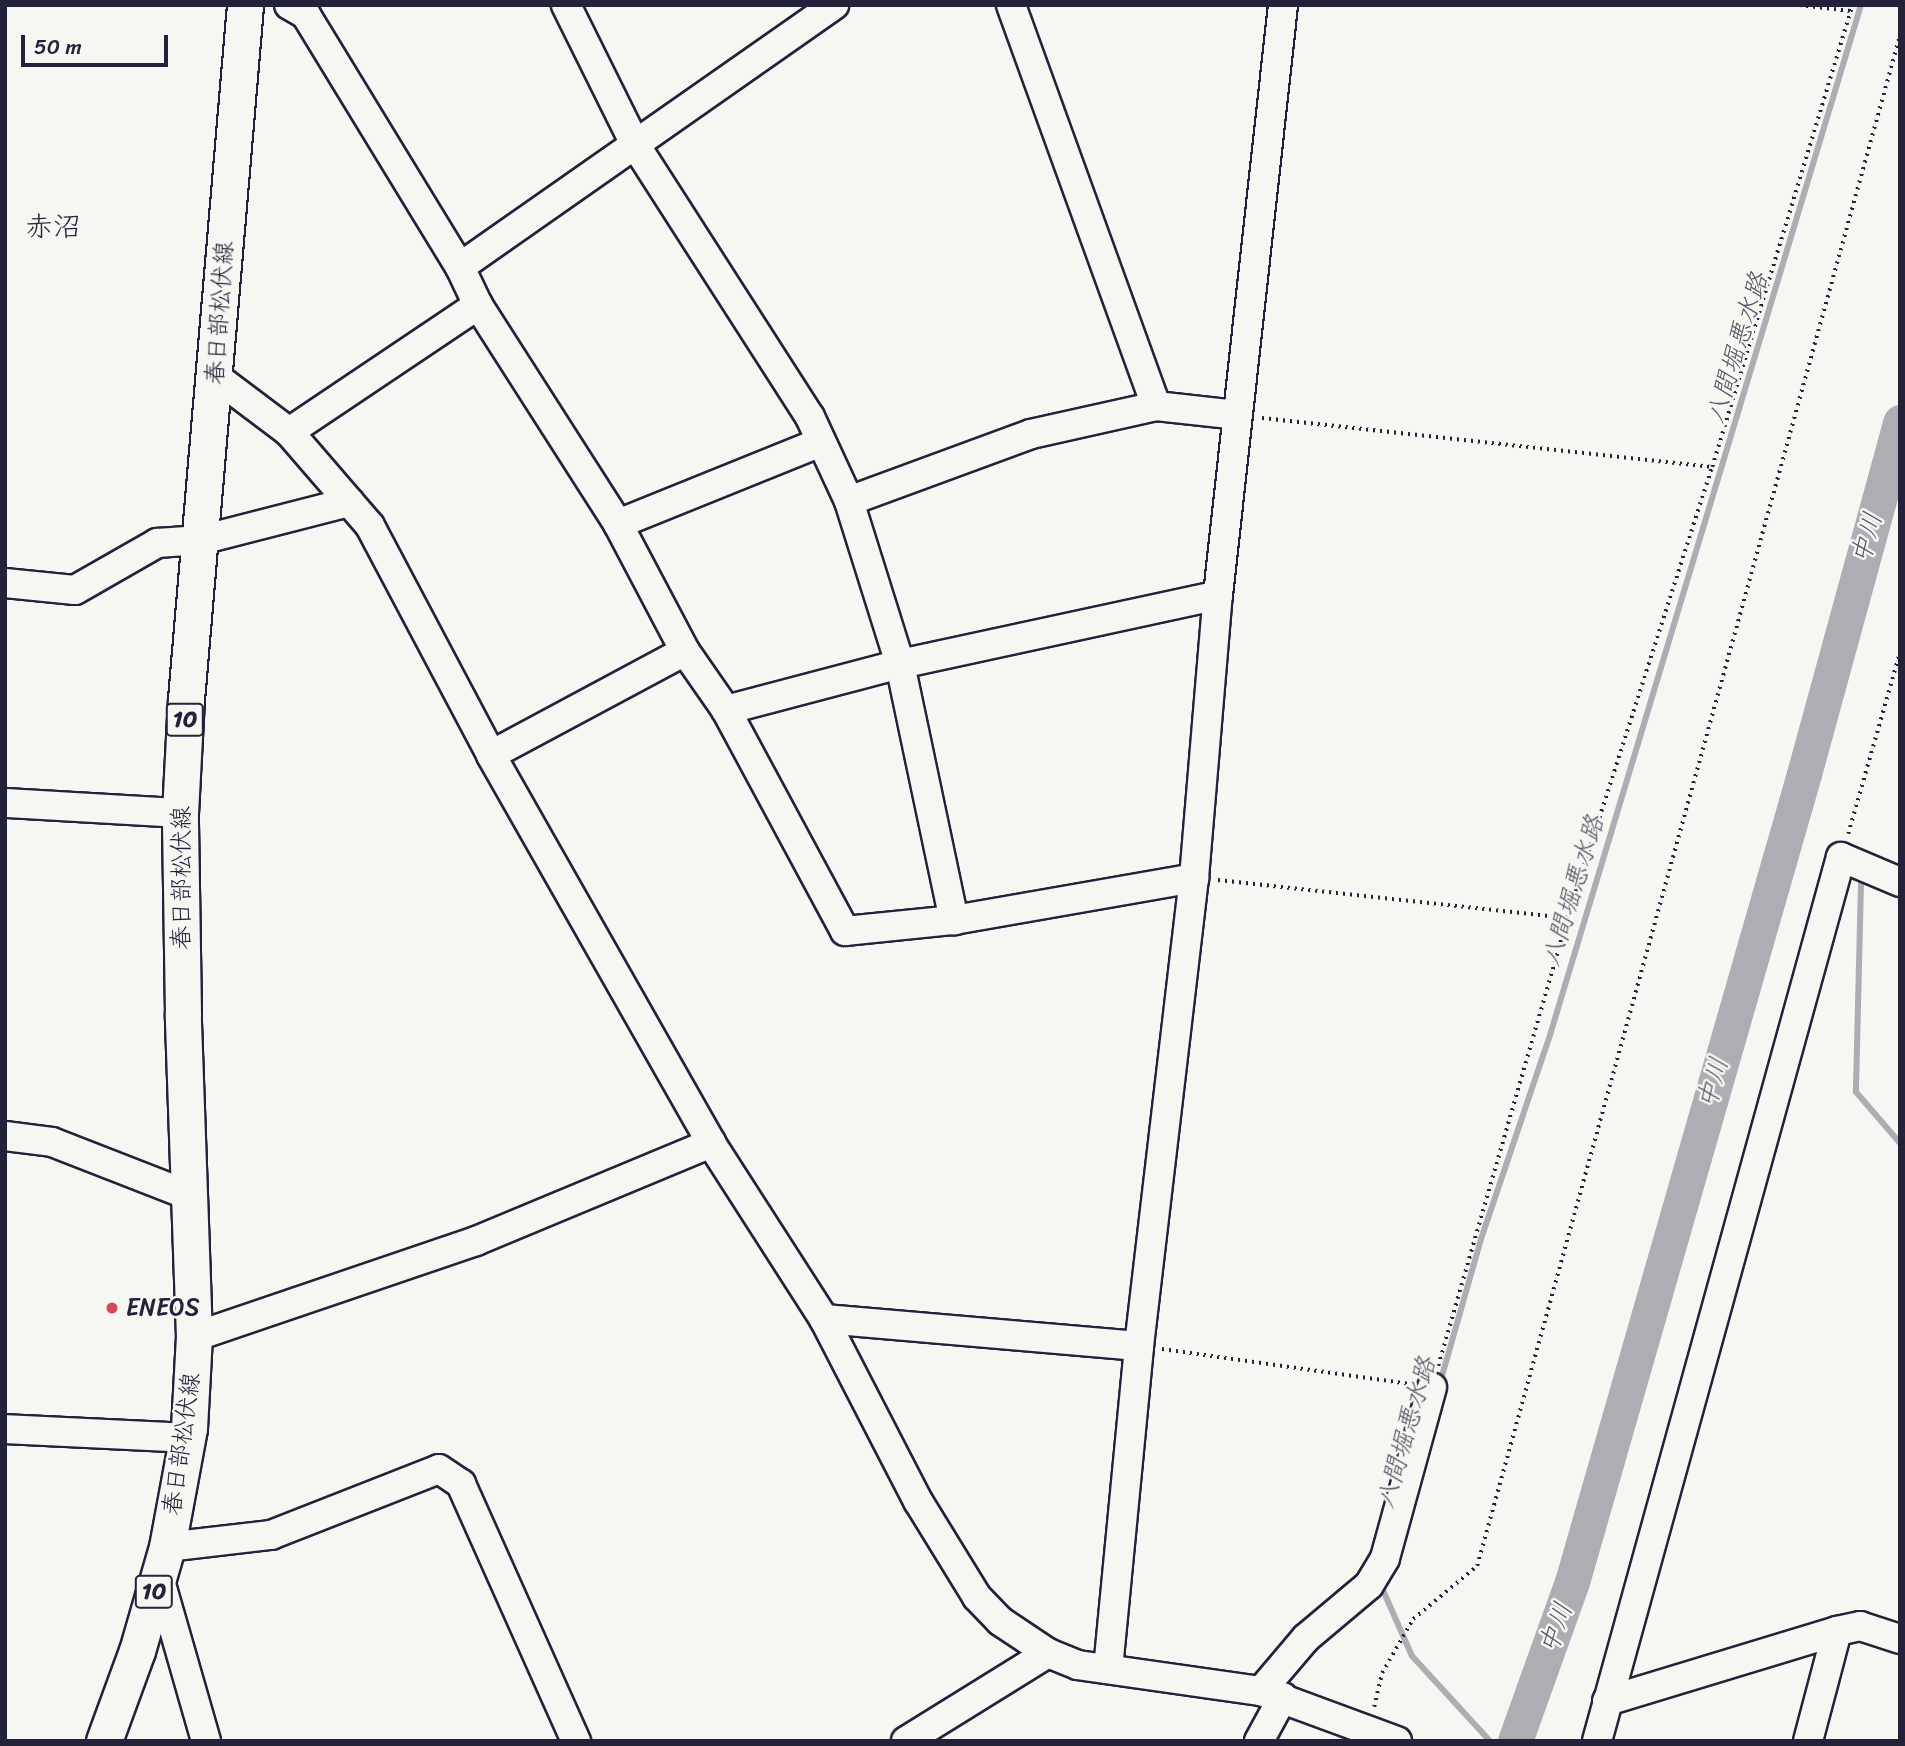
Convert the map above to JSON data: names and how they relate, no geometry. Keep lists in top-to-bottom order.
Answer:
{
  "streets": {
    "main road": ["春日部松伏線", "10"]
  },
  "districts": ["赤沼"],
  "water": ["八間堀悪水路", "中川"],
  "places": ["ENEOS"],
  "scale_bar": "50 m"
}
